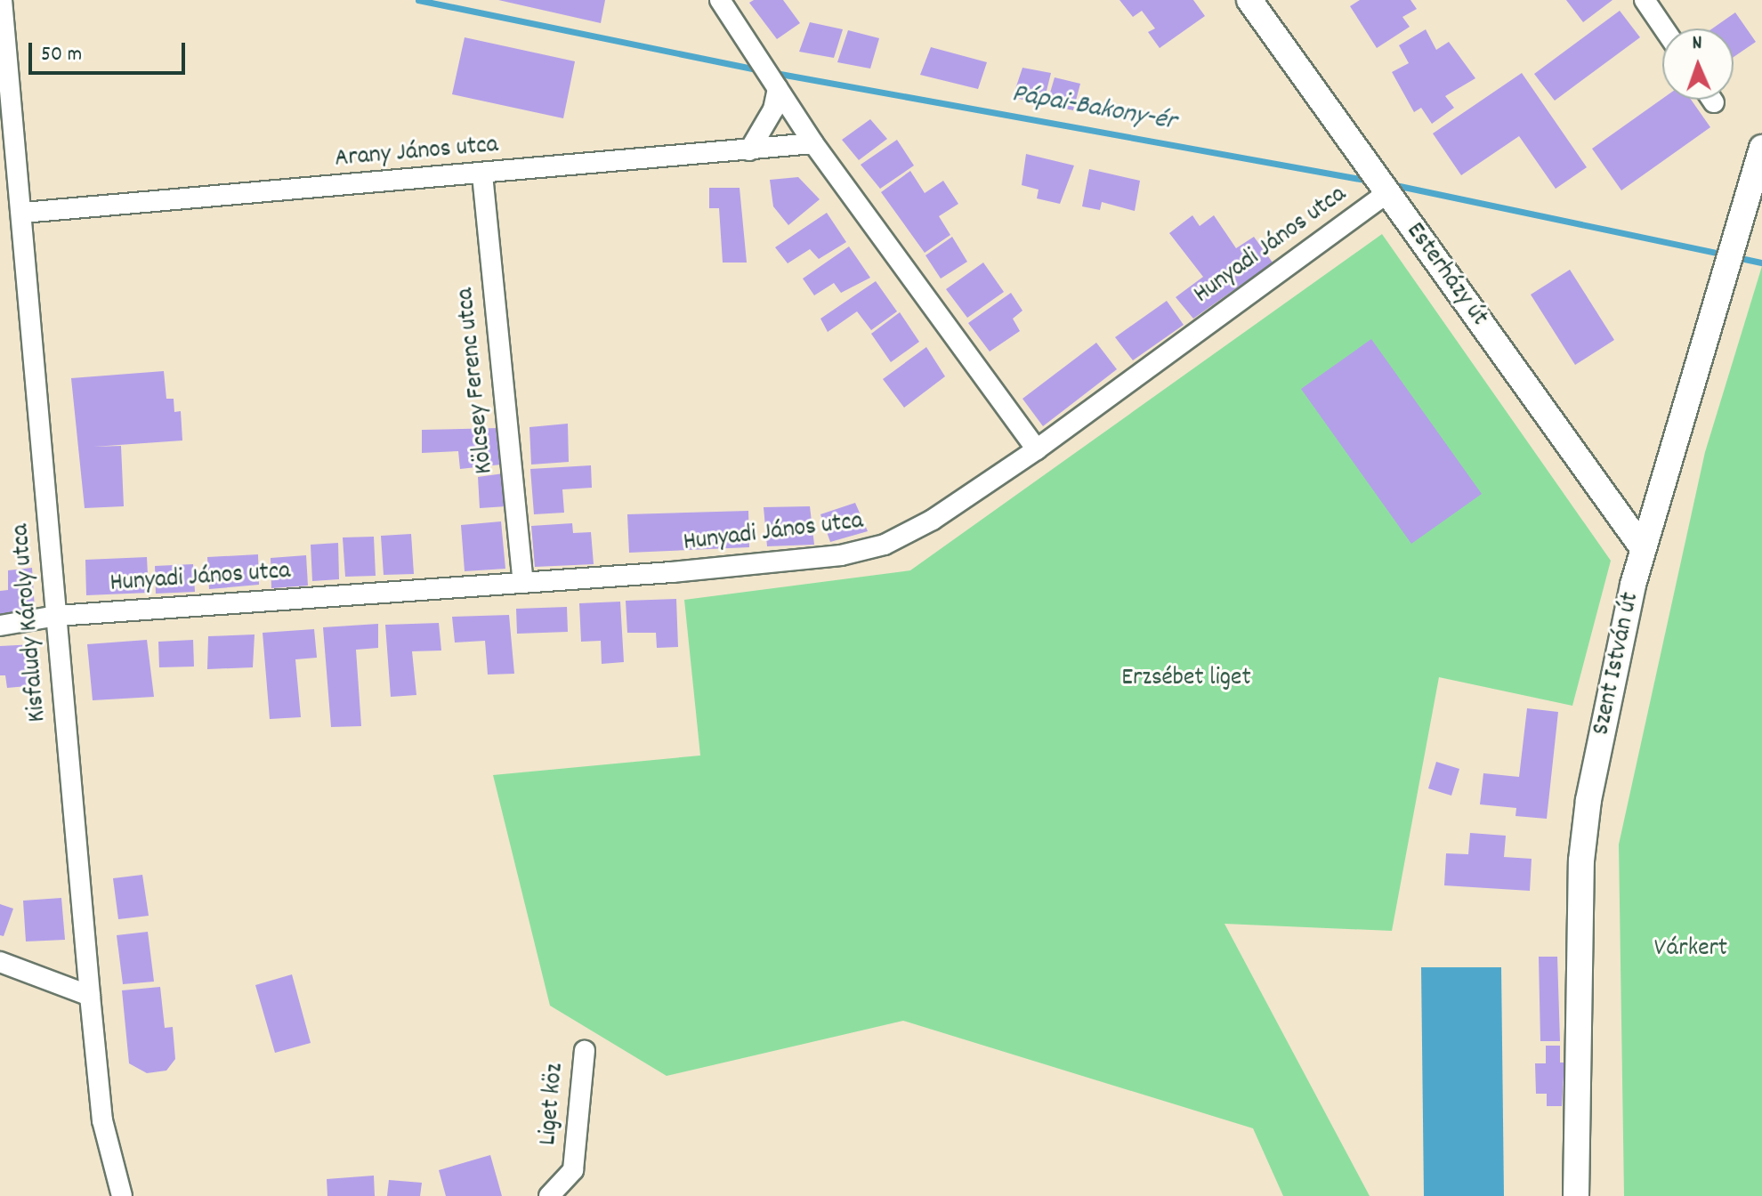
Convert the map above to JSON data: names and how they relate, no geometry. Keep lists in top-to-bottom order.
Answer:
{
  "streets": {
    "street": [
      "Arany János utca",
      "Hunyadi János utca",
      "Esterházy út",
      "Kölcsey Ferenc utca",
      "Kisfaludy Károly utca",
      "Szent István út",
      "Liget köz"
    ]
  },
  "crossings": [
    ["Arany János utca", "Kölcsey Ferenc utca"],
    ["Arany János utca", "Kisfaludy Károly utca"],
    ["Hunyadi János utca", "Esterházy út"],
    ["Hunyadi János utca", "Kölcsey Ferenc utca"],
    ["Hunyadi János utca", "Kisfaludy Károly utca"],
    ["Esterházy út", "Szent István út"]
  ],
  "water": ["Pápai-Bakony-ér"],
  "parks": ["Erzsébet liget", "Várkert"],
  "scale_bar": "50 m",
  "north": "top"
}
